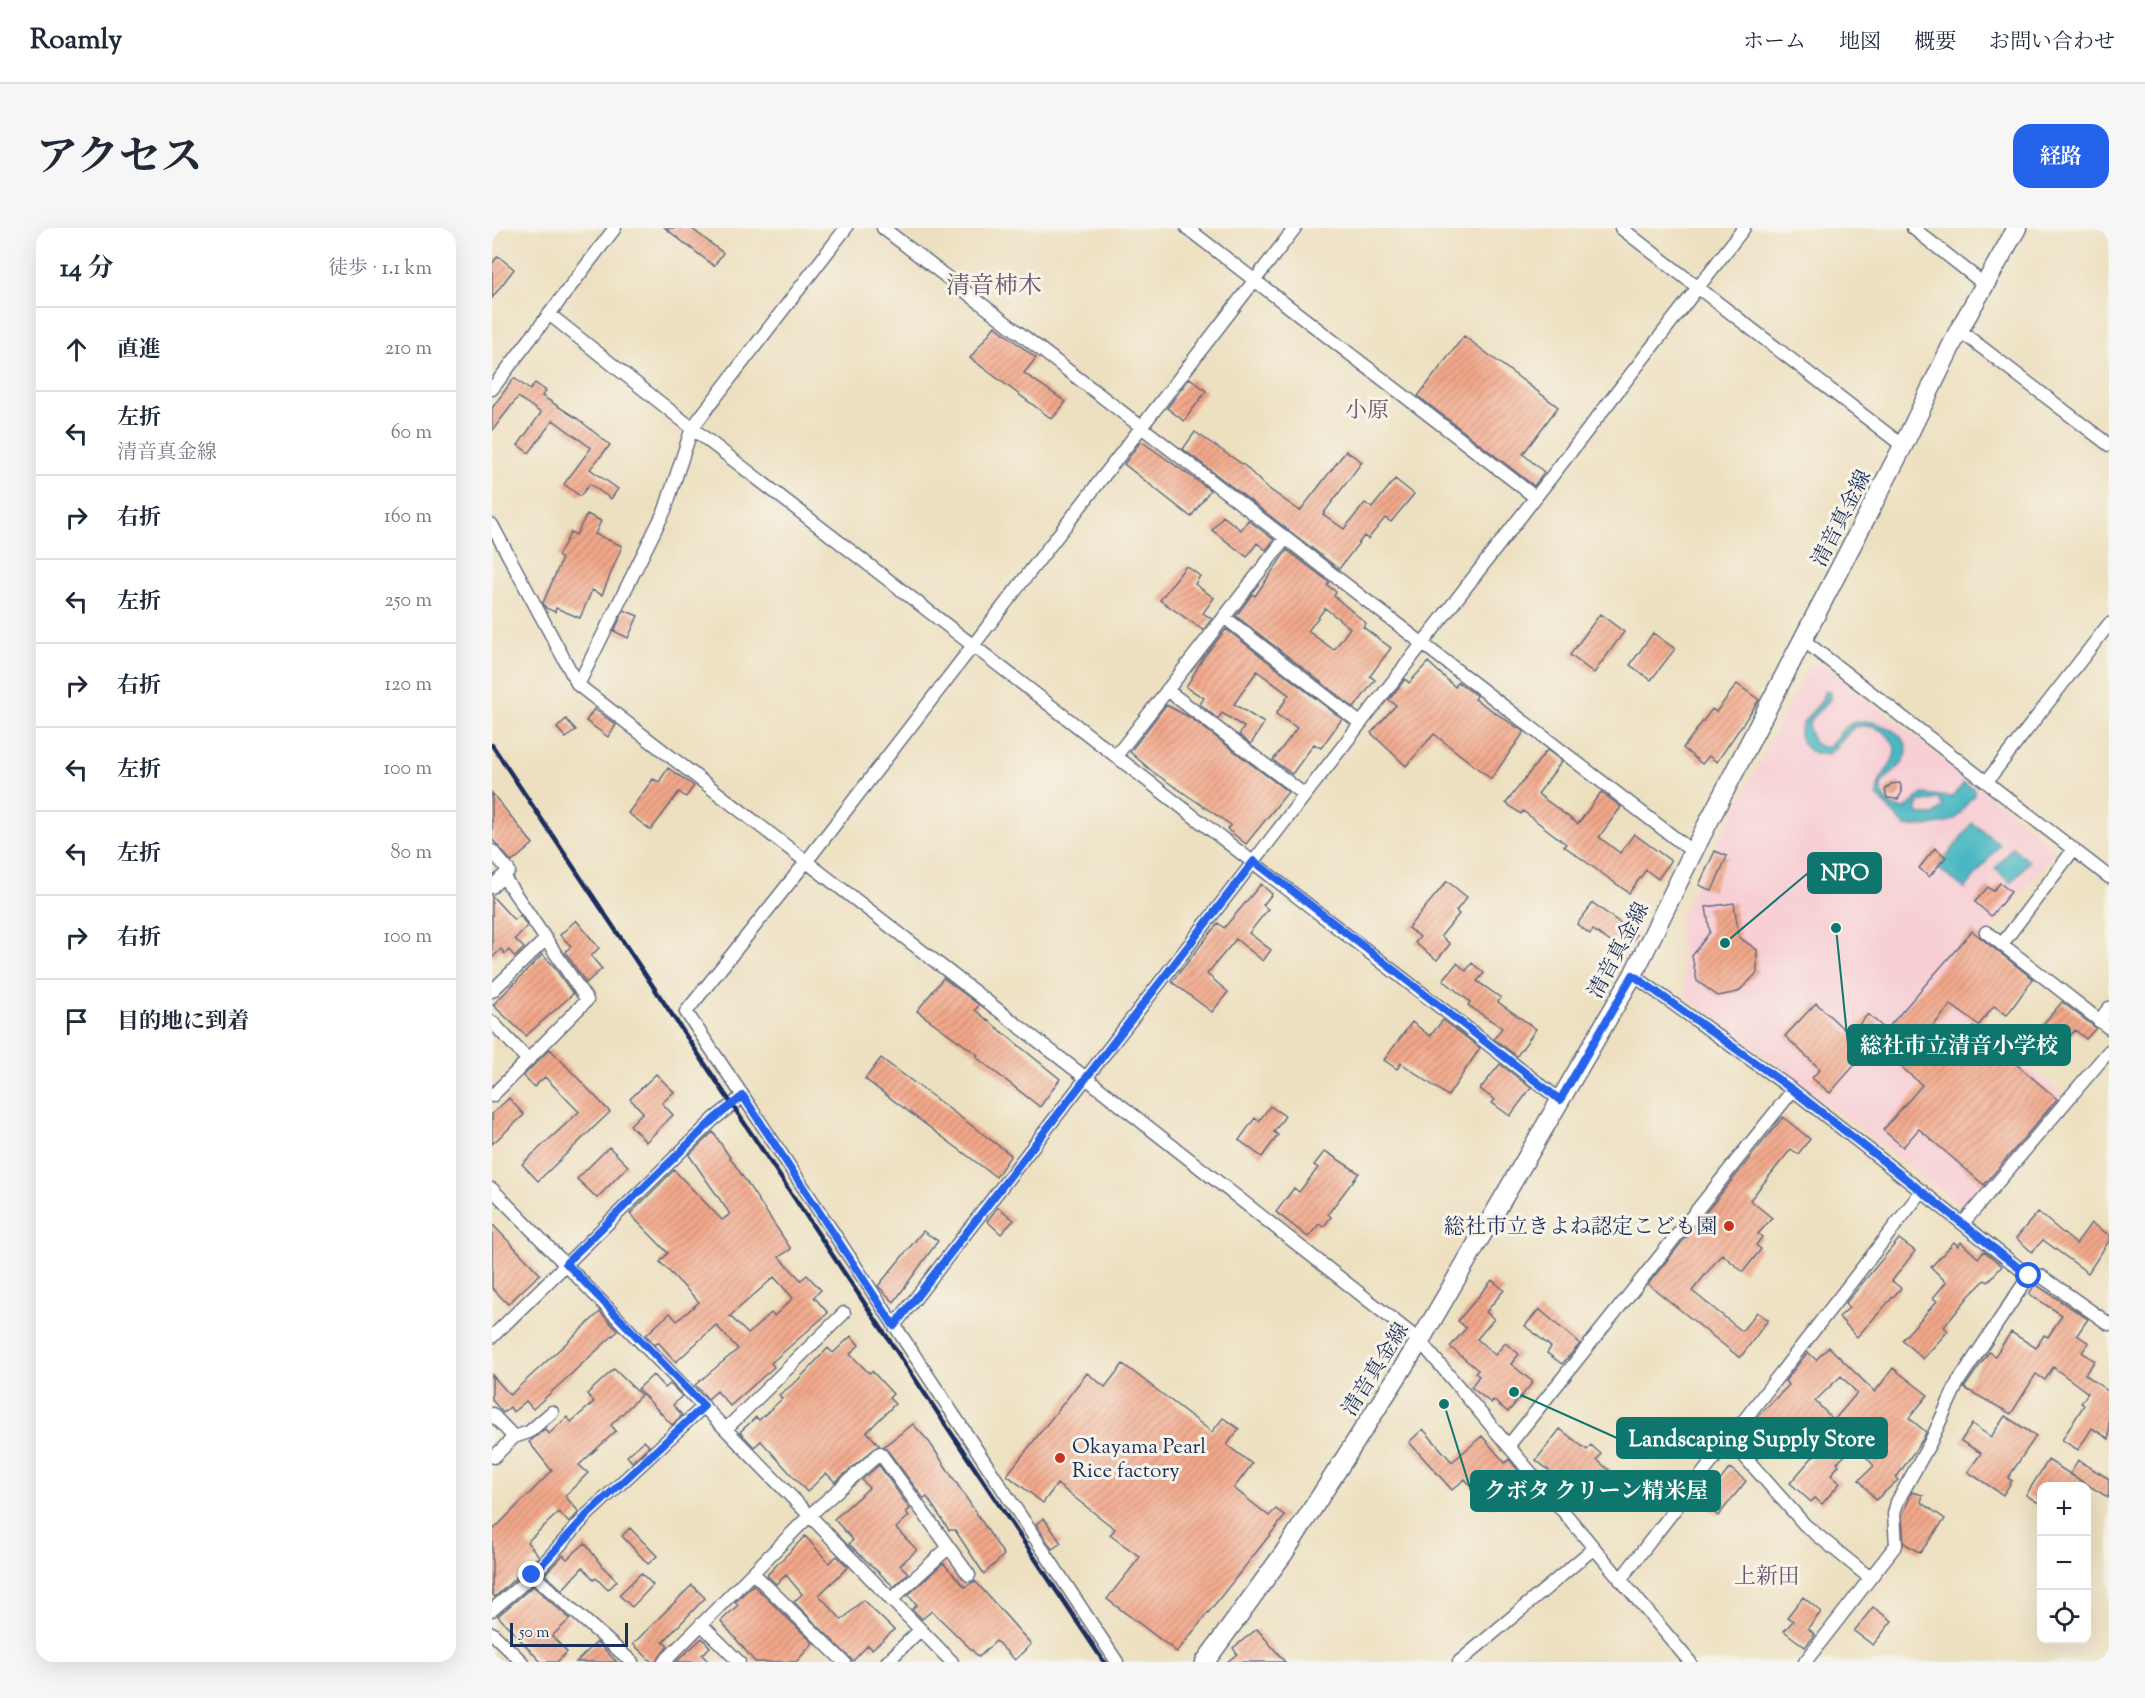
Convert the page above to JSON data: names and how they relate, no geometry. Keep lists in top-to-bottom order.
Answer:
{
  "streets": {
    "main road": ["清音真金線"]
  },
  "districts": ["清音柿木", "小原", "上新田"],
  "places": [
    "総社市立清音小学校",
    "NPO",
    "総社市立きよね認定こども園",
    "Landscaping Supply Store",
    "クボタ クリーン精米屋",
    "Okayama Pearl Rice factory"
  ],
  "scale_bar": "50 m",
  "page": {
    "header": "Roamly",
    "nav": [
      "ホーム",
      "地図",
      "概要",
      "お問い合わせ"
    ],
    "title": "アクセス",
    "buttons": "経路",
    "heading": ["14 分", "徒歩 · 1.1 km"],
    "list": [
      ["直進", "210 m"],
      ["左折", "清音真金線", "60 m"],
      ["右折", "160 m"],
      ["左折", "250 m"],
      ["右折", "120 m"],
      ["左折", "100 m"],
      ["左折", "80 m"],
      ["右折", "100 m"],
      "目的地に到着"
    ],
    "map_buttons": ["+", "−"],
    "scale": "50 m"
  }
}
